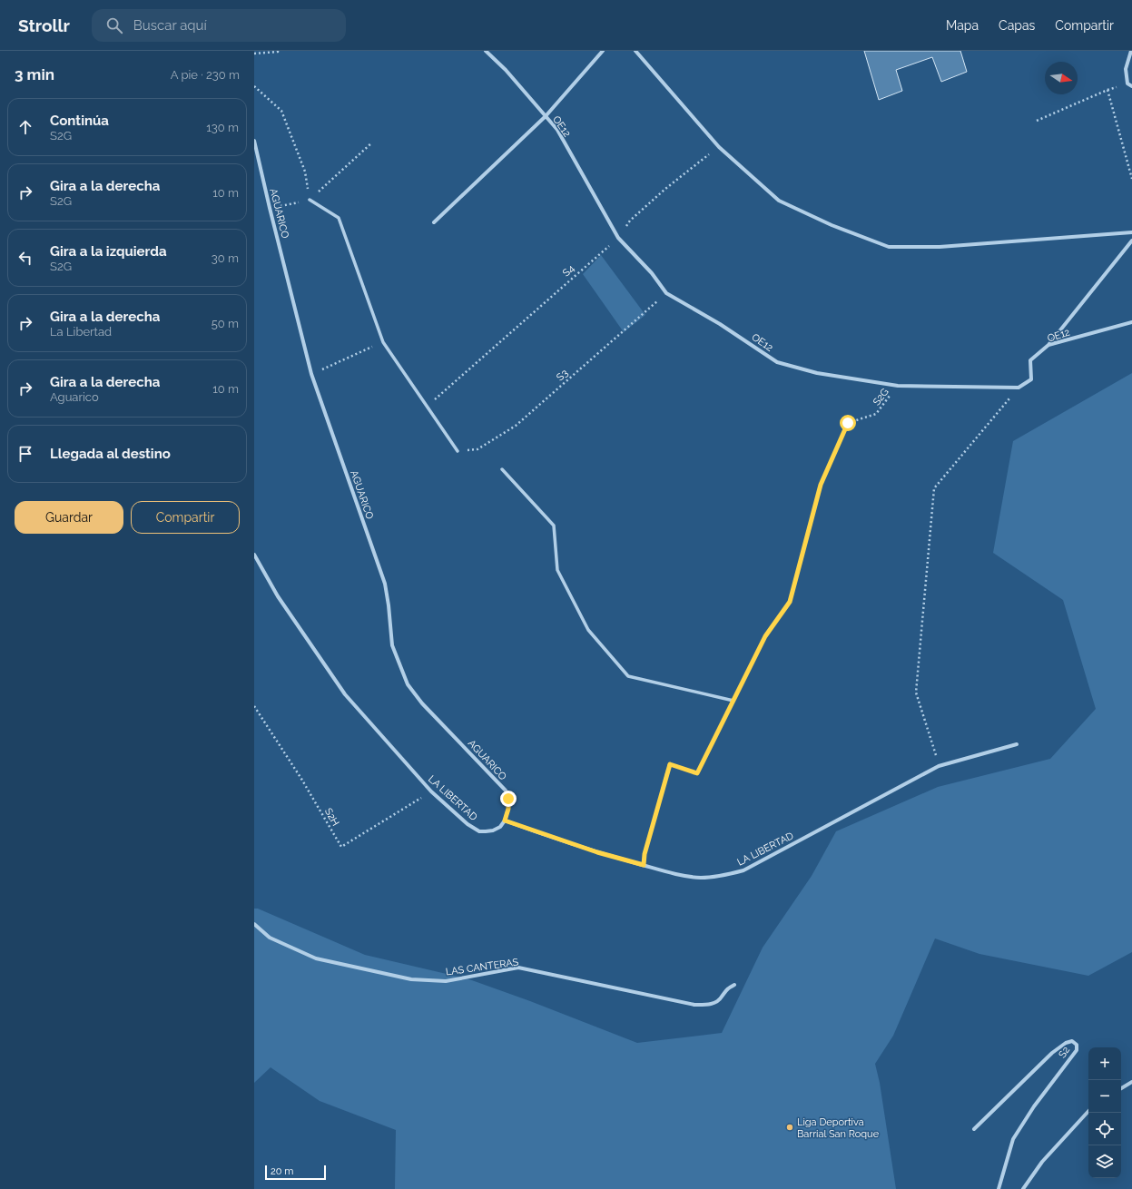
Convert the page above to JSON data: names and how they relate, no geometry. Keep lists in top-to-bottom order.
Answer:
{
  "streets": {
    "street": [
      "OE12",
      "AGUARICO",
      "LA LIBERTAD",
      "LAS CANTERAS",
      "S2"
    ],
    "path": [
      "S4",
      "S3",
      "S2G",
      "S2H"
    ]
  },
  "crossings": [
    ["OE12", "S4"],
    ["OE12", "S3"],
    ["OE12", "S2G"],
    ["AGUARICO", "LA LIBERTAD"],
    ["S2G", "LA LIBERTAD"],
    ["LA LIBERTAD", "S2H"]
  ],
  "places": ["Liga Deportiva Barrial San Roque"],
  "scale_bar": "20 m",
  "north": "right",
  "page": {
    "header": "Strollr",
    "search": "Buscar aquí",
    "nav": ["Mapa", "Capas", "Compartir"],
    "heading": ["3 min", "A pie · 230 m"],
    "list": [
      ["Continúa", "S2G", "130 m"],
      ["Gira a la derecha", "S2G", "10 m"],
      ["Gira a la izquierda", "S2G", "30 m"],
      ["Gira a la derecha", "La Libertad", "50 m"],
      ["Gira a la derecha", "Aguarico", "10 m"],
      "Llegada al destino"
    ],
    "buttons": ["Guardar", "Compartir"],
    "map_buttons": ["+", "−"],
    "scale": "20 m"
  }
}
